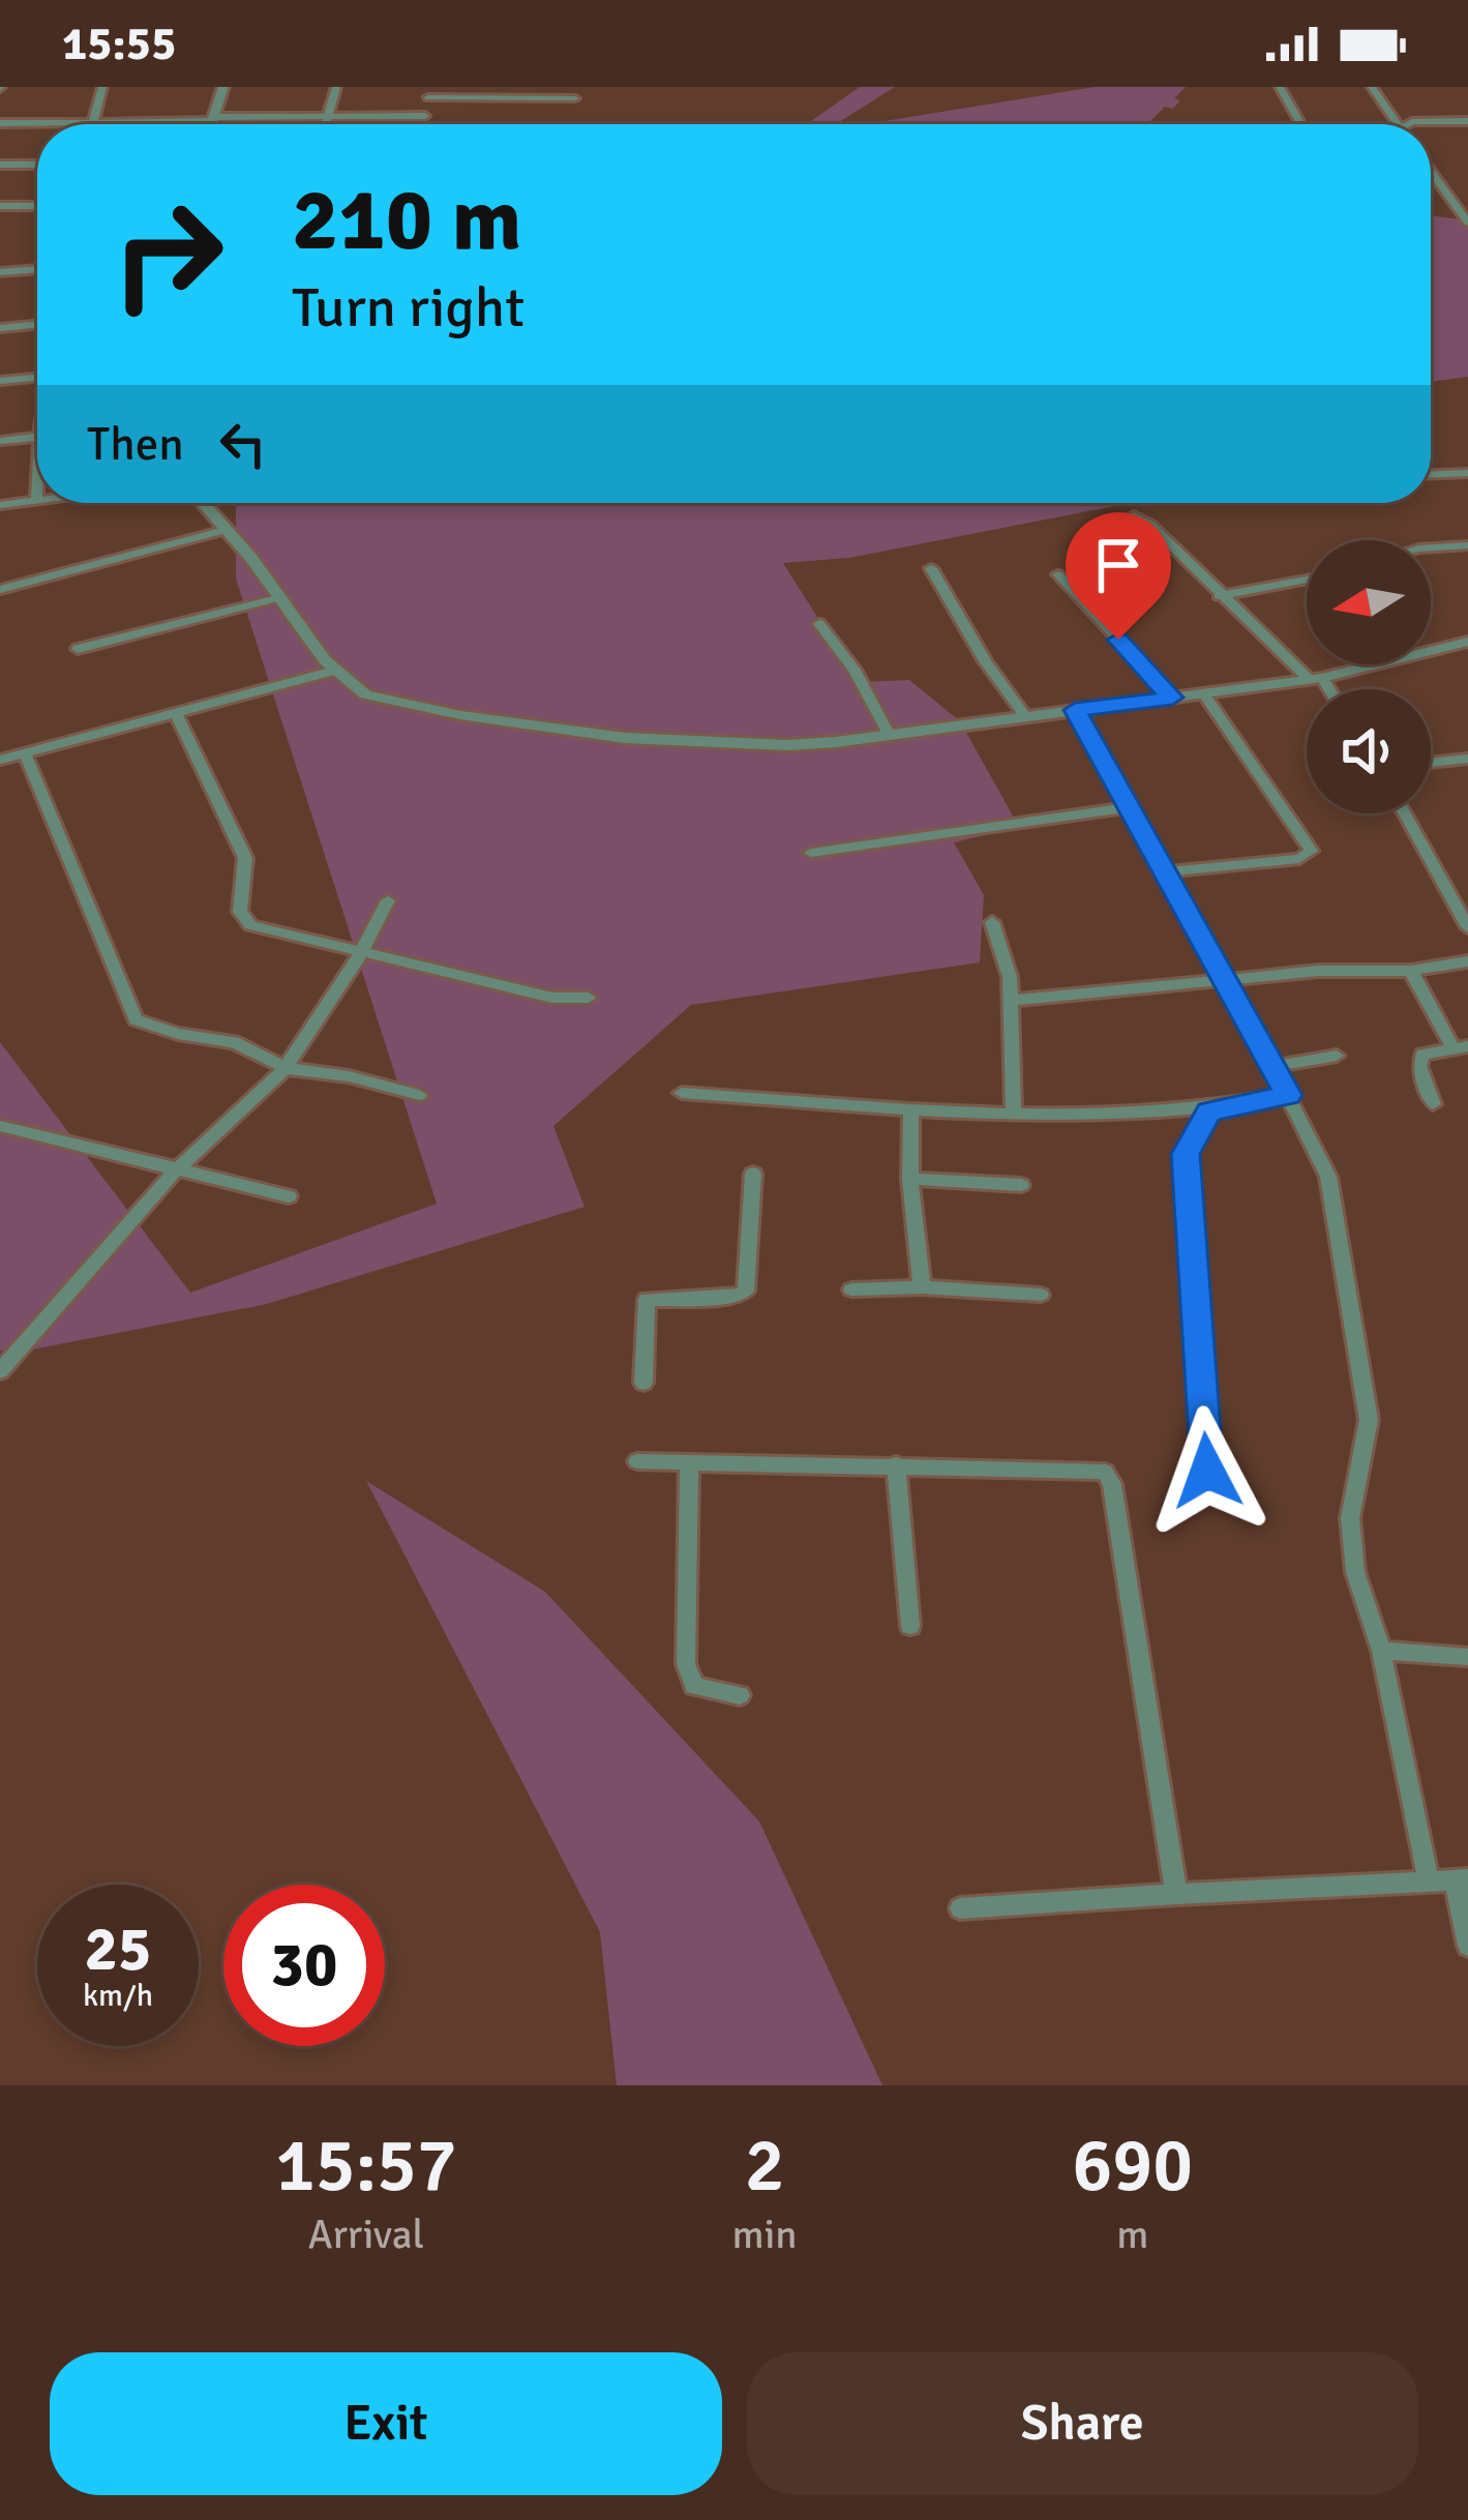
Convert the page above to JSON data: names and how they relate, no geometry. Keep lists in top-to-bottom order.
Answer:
{
  "north": "left",
  "page": {
    "status": "15:55",
    "turn": ["210 m", "Turn right"],
    "then": "Then",
    "speed": "25 km/h",
    "limit": "30",
    "eta": [
      "15:57",
      "Arrival",
      "2",
      "min",
      "690",
      "m"
    ],
    "buttons": ["Exit", "Share"]
  }
}
